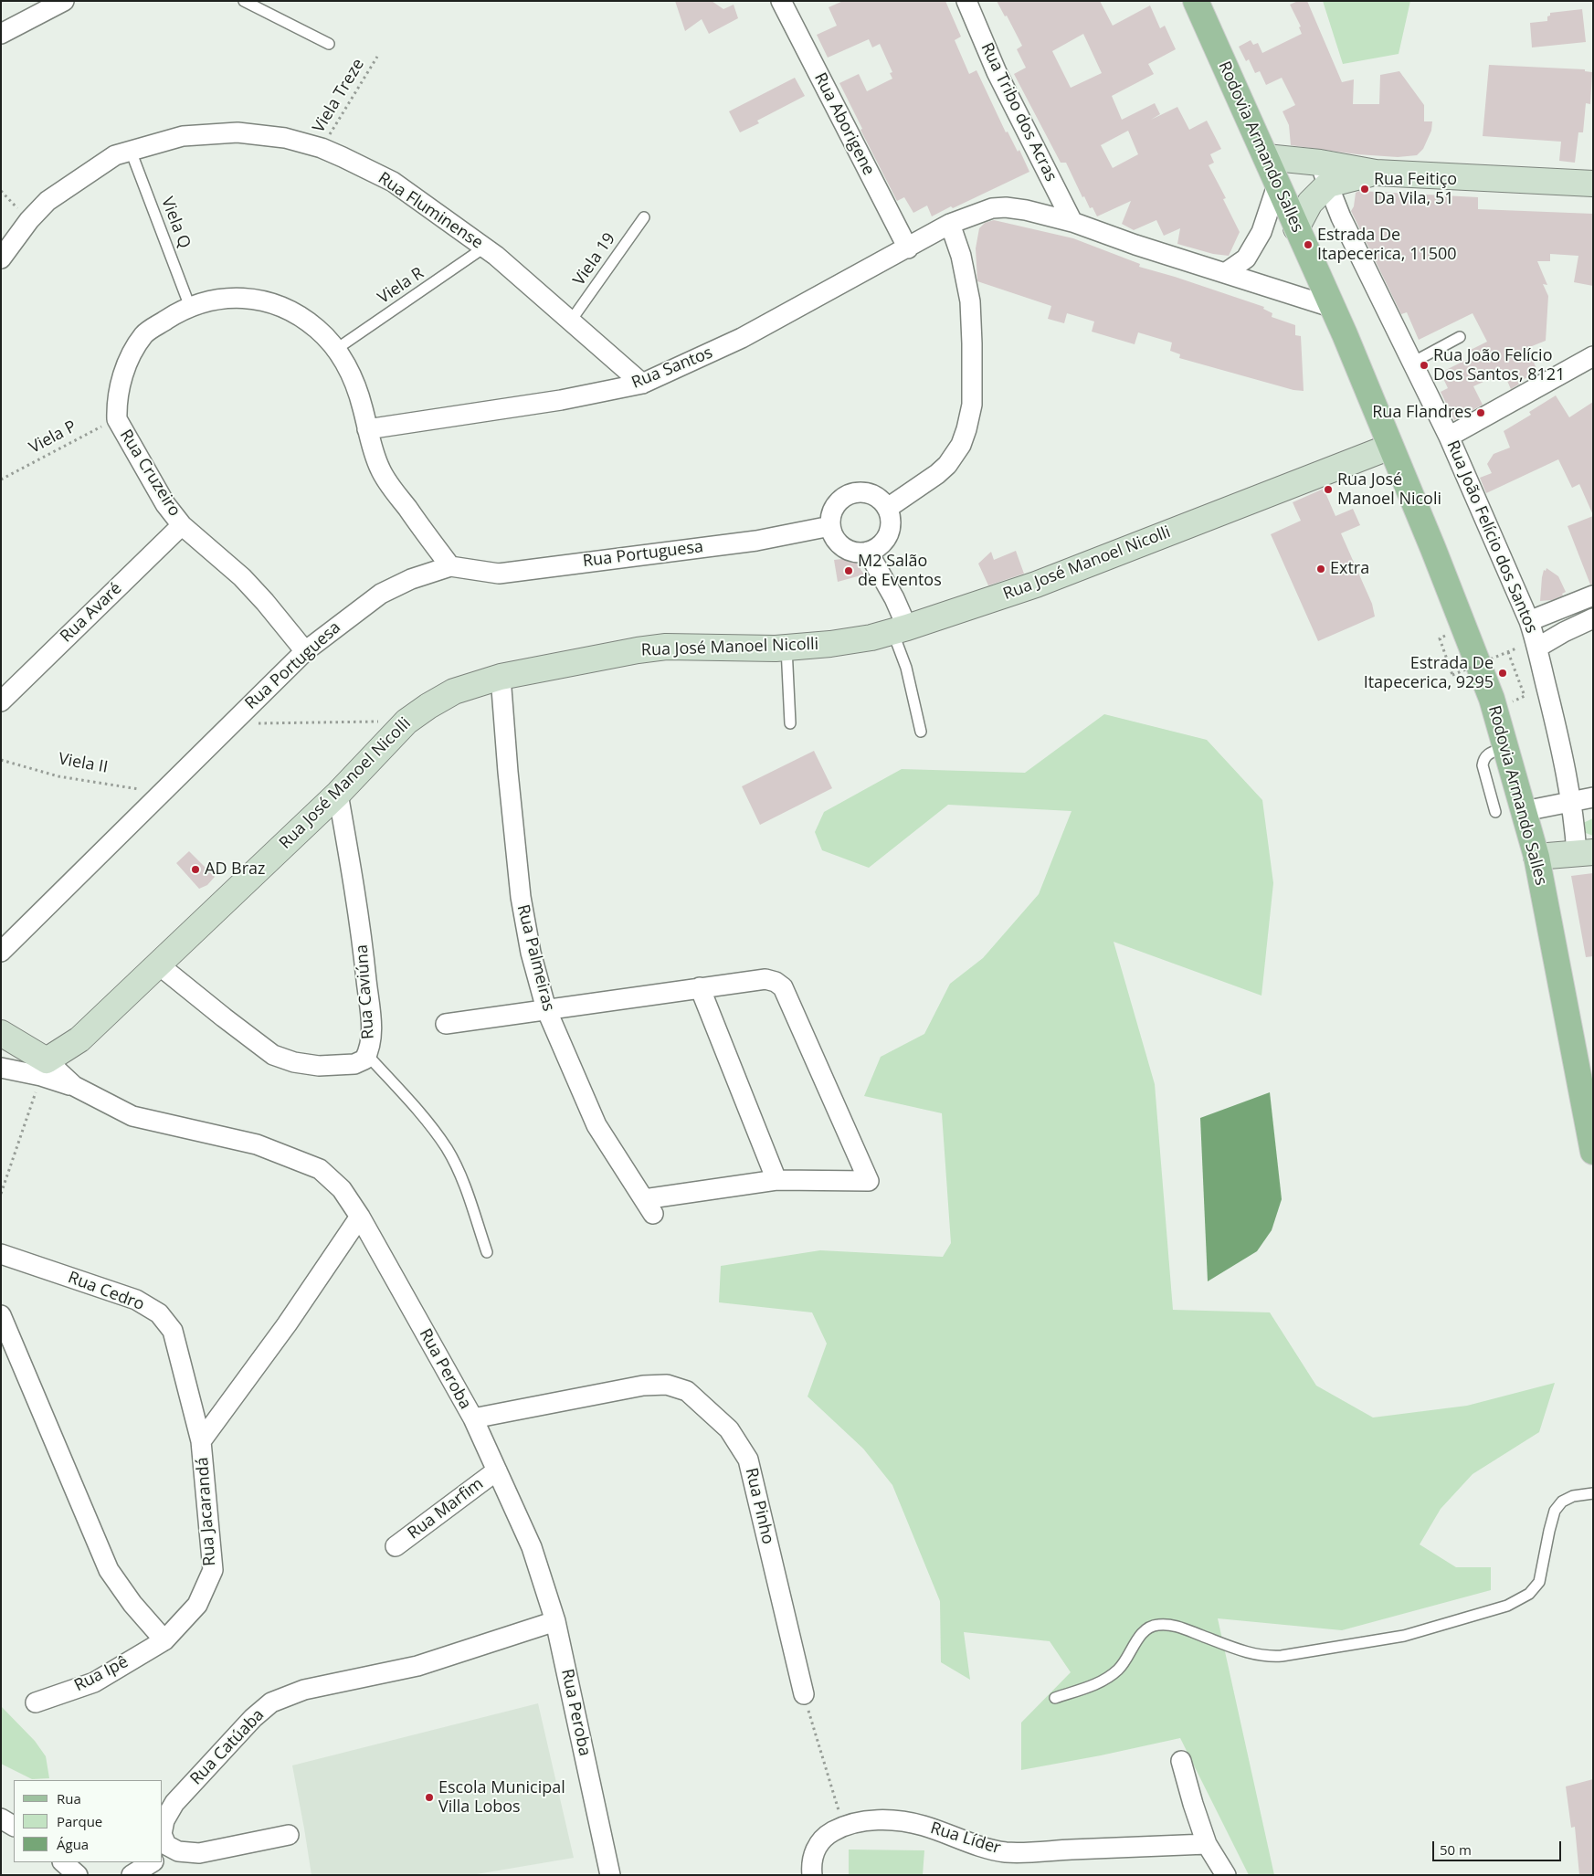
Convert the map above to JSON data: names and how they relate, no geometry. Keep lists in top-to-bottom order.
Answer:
{
  "streets": {
    "main road": ["Rodovia Armando Salles", "Rua José Manoel Nicolli"],
    "street": [
      "Rua Tribo dos Acras",
      "Rua Aborigene",
      "Rua Fluminense",
      "Rua Santos",
      "Rua Cruzeiro",
      "Rua João Felício dos Santos",
      "Rua Portuguesa",
      "Rua Avaré",
      "Rua Palmeiras",
      "Rua Caviúna",
      "Rua Cedro",
      "Rua Peroba",
      "Rua Pinho",
      "Rua Marfim",
      "Rua Jacarandá",
      "Rua Ipê",
      "Rua Catúaba",
      "Rua Líder"
    ],
    "lane": ["Viela Q", "Viela 19", "Viela R"],
    "path": ["Viela Treze", "Viela P", "Viela II"]
  },
  "crossings": [
    ["Viela Treze", "Rua Fluminense"],
    ["Rua Tribo dos Acras", "Rua Santos"],
    ["Rua Aborigene", "Rua Santos"],
    ["Rodovia Armando Salles", "Rua Santos"],
    ["Rodovia Armando Salles", "Rua José Manoel Nicolli"],
    ["Rua Fluminense", "Viela Q"],
    ["Rua Fluminense", "Viela 19"],
    ["Rua Fluminense", "Viela R"],
    ["Rua Fluminense", "Rua Santos"],
    ["Viela Q", "Rua Cruzeiro"],
    ["Viela R", "Rua Cruzeiro"],
    ["Rua Santos", "Rua Cruzeiro"],
    ["Viela P", "Rua Cruzeiro"],
    ["Rua Cruzeiro", "Rua Portuguesa"],
    ["Rua Cruzeiro", "Rua Avaré"],
    ["Rua Portuguesa", "Viela II"],
    ["Rua José Manoel Nicolli", "Rua Palmeiras"],
    ["Rua José Manoel Nicolli", "Rua Caviúna"],
    ["Rua José Manoel Nicolli", "Rua Peroba"],
    ["Rua Cedro", "Rua Jacarandá"],
    ["Rua Peroba", "Rua Pinho"],
    ["Rua Peroba", "Rua Marfim"],
    ["Rua Peroba", "Rua Jacarandá"],
    ["Rua Peroba", "Rua Catúaba"],
    ["Rua Jacarandá", "Rua Ipê"]
  ],
  "places": [
    "Rua Feitiço Da Vila, 51",
    "Estrada De Itapecerica, 11500",
    "Rua João Felício Dos Santos, 8121",
    "Rua Flandres",
    "Rua José Manoel Nicoli",
    "Extra",
    "M2 Salão de Eventos",
    "Estrada De Itapecerica, 9295",
    "AD Braz",
    "Escola Municipal Villa Lobos"
  ],
  "legend": ["Rua", "Parque", "Água"],
  "scale_bar": "50 m"
}
